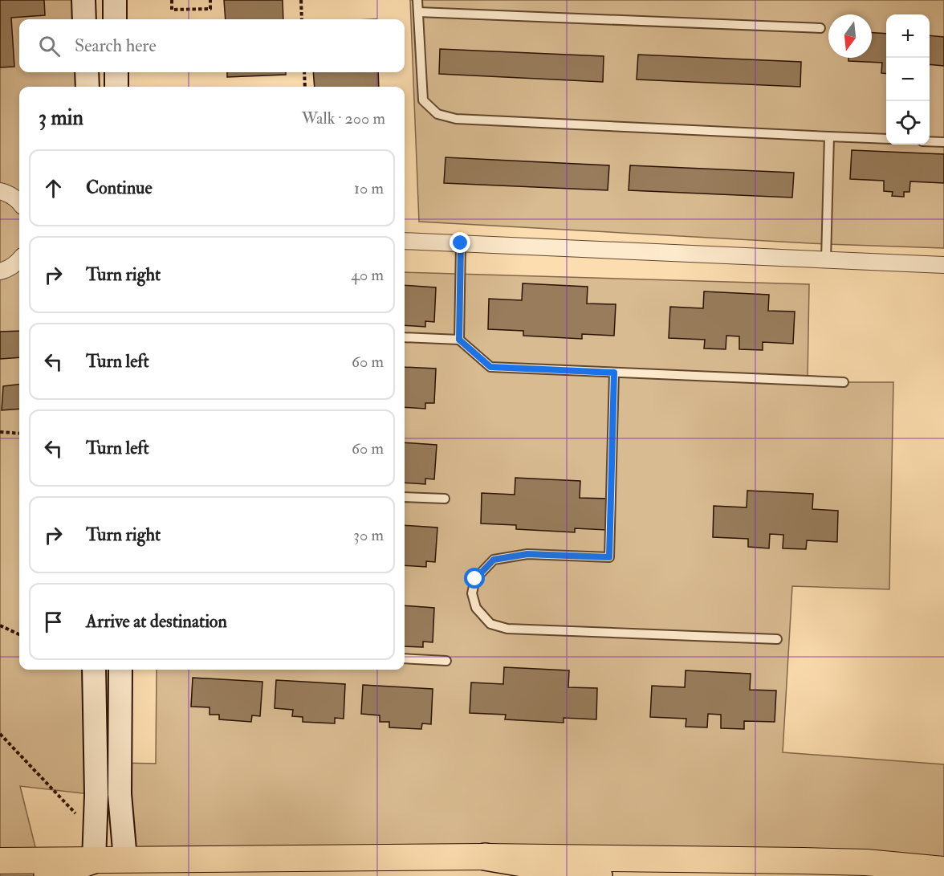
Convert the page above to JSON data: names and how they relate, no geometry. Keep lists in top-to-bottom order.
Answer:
{
  "north": "bottom",
  "page": {
    "map_buttons": ["+", "−"],
    "search": "Search here",
    "heading": ["3 min", "Walk · 200 m"],
    "list": [
      ["Continue", "10 m"],
      ["Turn right", "40 m"],
      ["Turn left", "60 m"],
      ["Turn left", "60 m"],
      ["Turn right", "30 m"],
      "Arrive at destination"
    ]
  }
}
